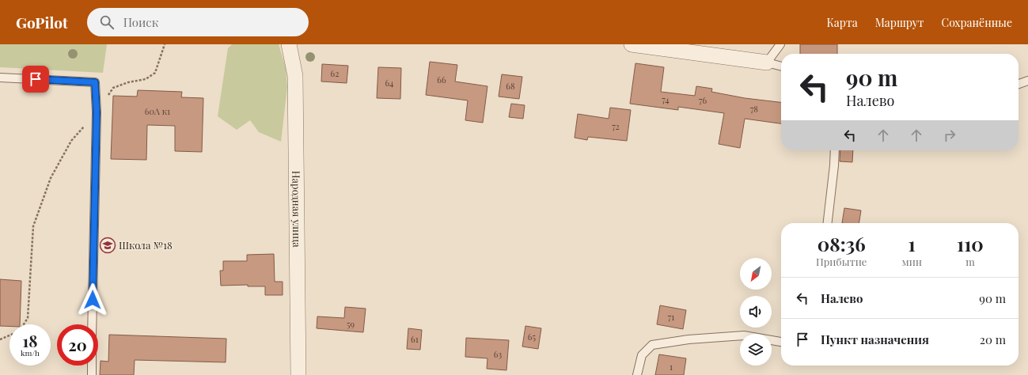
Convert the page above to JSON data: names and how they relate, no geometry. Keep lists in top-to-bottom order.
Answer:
{
  "streets": {
    "street": ["Народная улица"]
  },
  "places": {
    "school or university": ["Школа №18"]
  },
  "house_numbers": [
    "62",
    "66",
    "64",
    "68",
    "74",
    "76",
    "78",
    "60А к1",
    "72",
    "71",
    "59",
    "65",
    "61",
    "63",
    "1"
  ],
  "north": "bottom left",
  "page": {
    "header": "GoPilot",
    "search": "Поиск",
    "nav": ["Карта", "Маршрут", "Сохранённые"],
    "turn": ["90 m", "Налево"],
    "eta": [
      "08:36",
      "Прибытие",
      "1",
      "мин",
      "110",
      "m"
    ],
    "list": [
      {
        "name": "Налево",
        "value": "90 m"
      },
      {
        "name": "Пункт назначения",
        "value": "20 m"
      }
    ],
    "speed": "18 km/h",
    "limit": "20"
  }
}
